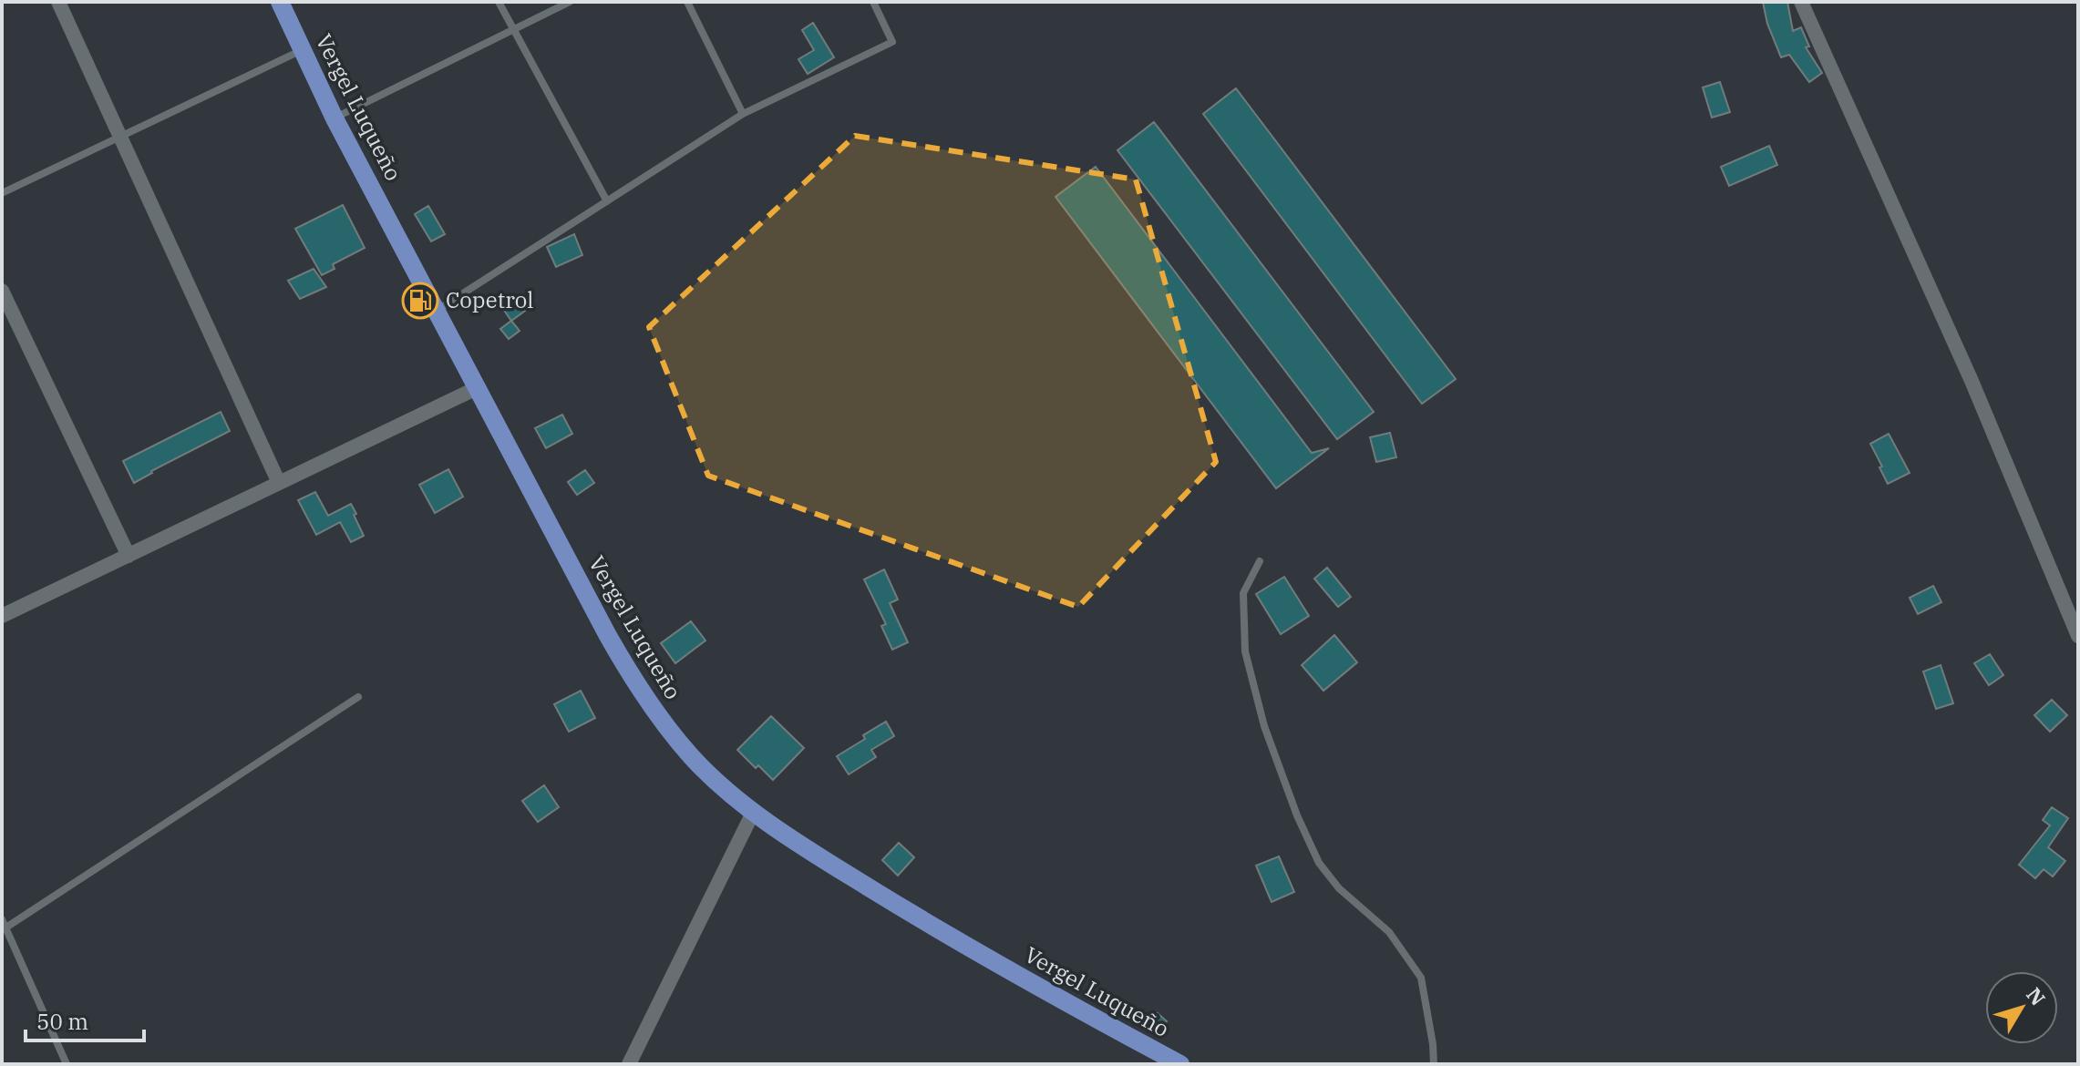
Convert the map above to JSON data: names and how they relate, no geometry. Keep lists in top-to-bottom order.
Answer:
{
  "streets": {
    "main road": ["Vergel Luqueño"]
  },
  "places": {
    "fuel station": ["Copetrol"]
  },
  "scale_bar": "50 m",
  "north": "top right"
}
